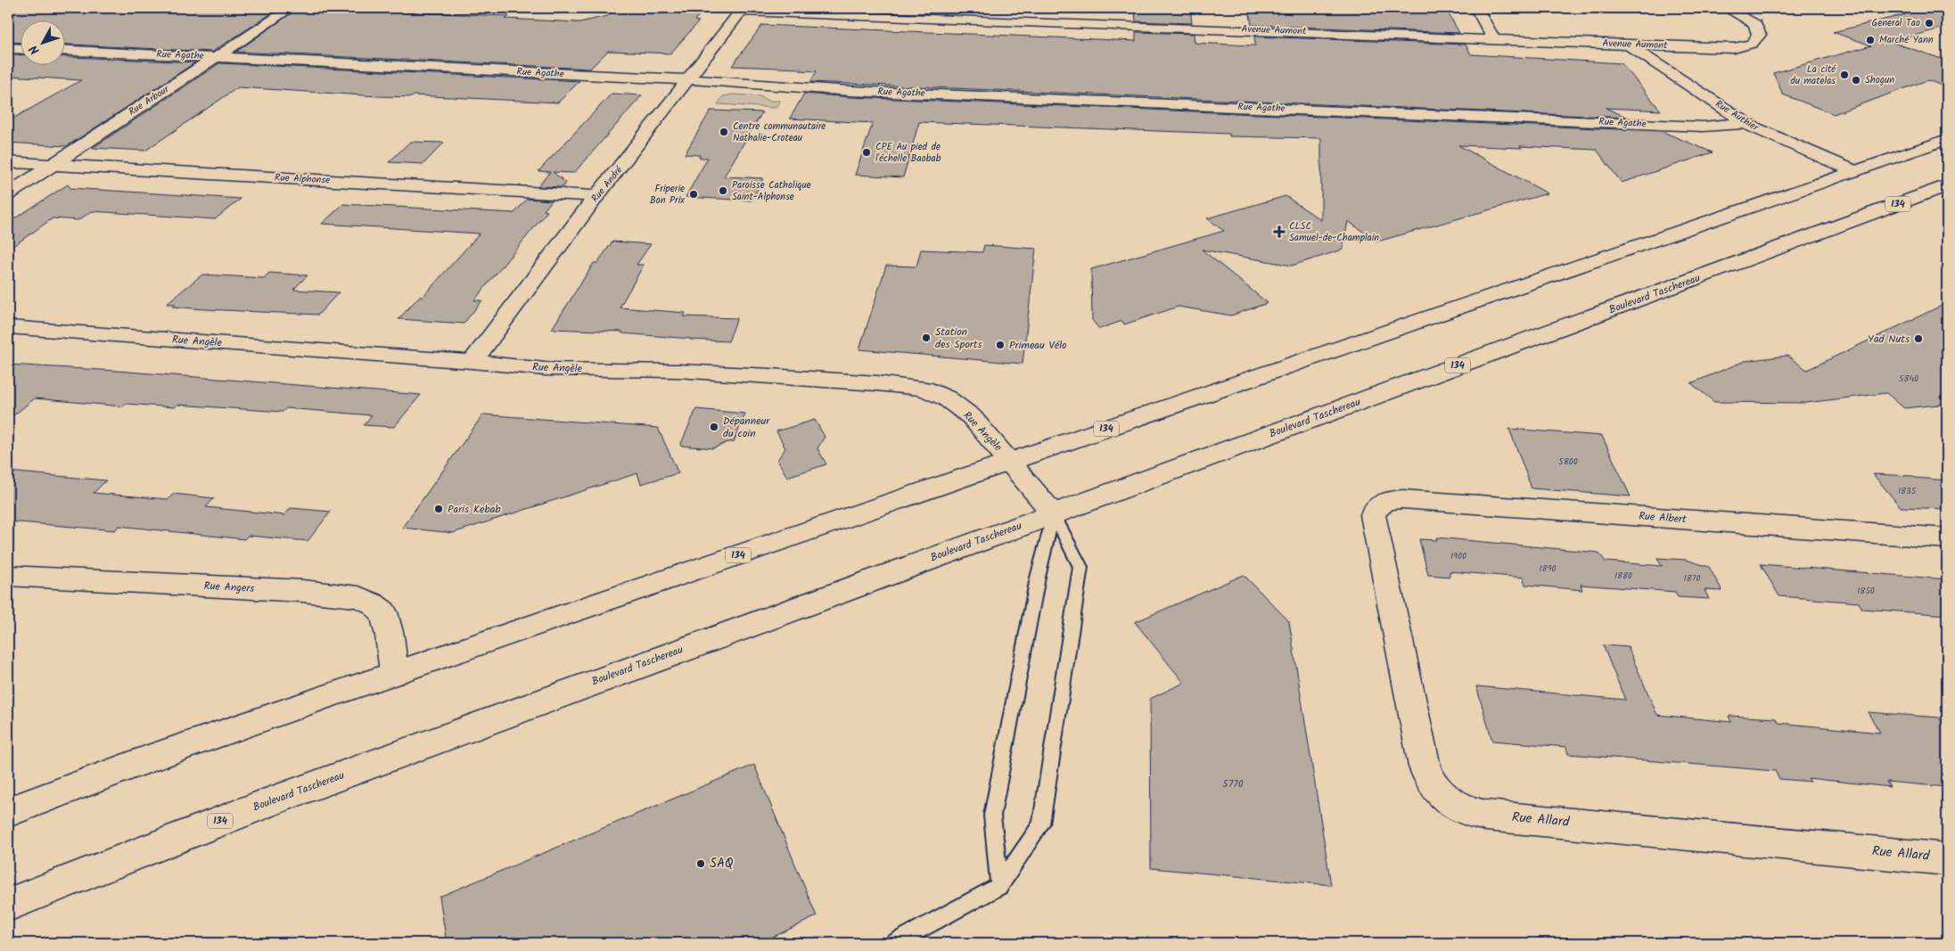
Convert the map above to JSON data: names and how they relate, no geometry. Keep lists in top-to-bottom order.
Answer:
{
  "streets": {
    "street": [
      "Avenue Aumont",
      "Rue Agathe",
      "Rue Arbour",
      "Rue Authier",
      "Rue Alphonse",
      "Rue André",
      "134",
      "Boulevard Taschereau",
      "Rue Angèle",
      "Rue Albert",
      "Rue Angers",
      "Rue Allard"
    ]
  },
  "crossings": [
    ["Avenue Aumont", "Rue Authier"],
    ["Avenue Aumont", "Rue André"],
    ["Rue Agathe", "Rue Arbour"],
    ["Rue Agathe", "Rue Authier"],
    ["Rue Agathe", "Rue André"],
    ["Rue Arbour", "Rue Alphonse"],
    ["Rue Authier", "134"],
    ["Rue Alphonse", "Rue André"],
    ["Rue André", "Rue Angèle"],
    ["134", "Rue Angèle"],
    ["134", "Rue Angers"],
    ["Boulevard Taschereau", "Rue Angèle"],
    ["Rue Albert", "Rue Allard"]
  ],
  "places": {
    "other": [
      "General Tao",
      "Marché Yann",
      "La cité du matelas",
      "Shogun",
      "Centre communautaire Nathalie-Croteau",
      "CPE Au pied de l'échelle Baobab",
      "Paroisse Catholique Saint-Alphonse",
      "Friperie Bon Prix",
      "Station des Sports",
      "Yad Nuts",
      "Primeau Vélo",
      "Dépanneur du coin",
      "Paris Kebab",
      "SAQ"
    ],
    "health": ["CLSC Samuel-de-Champlain"]
  },
  "house_numbers": [
    "5840",
    "5800",
    "1835",
    "1900",
    "1890",
    "1880",
    "1870",
    "1850",
    "5770"
  ],
  "north": "bottom left"
}
